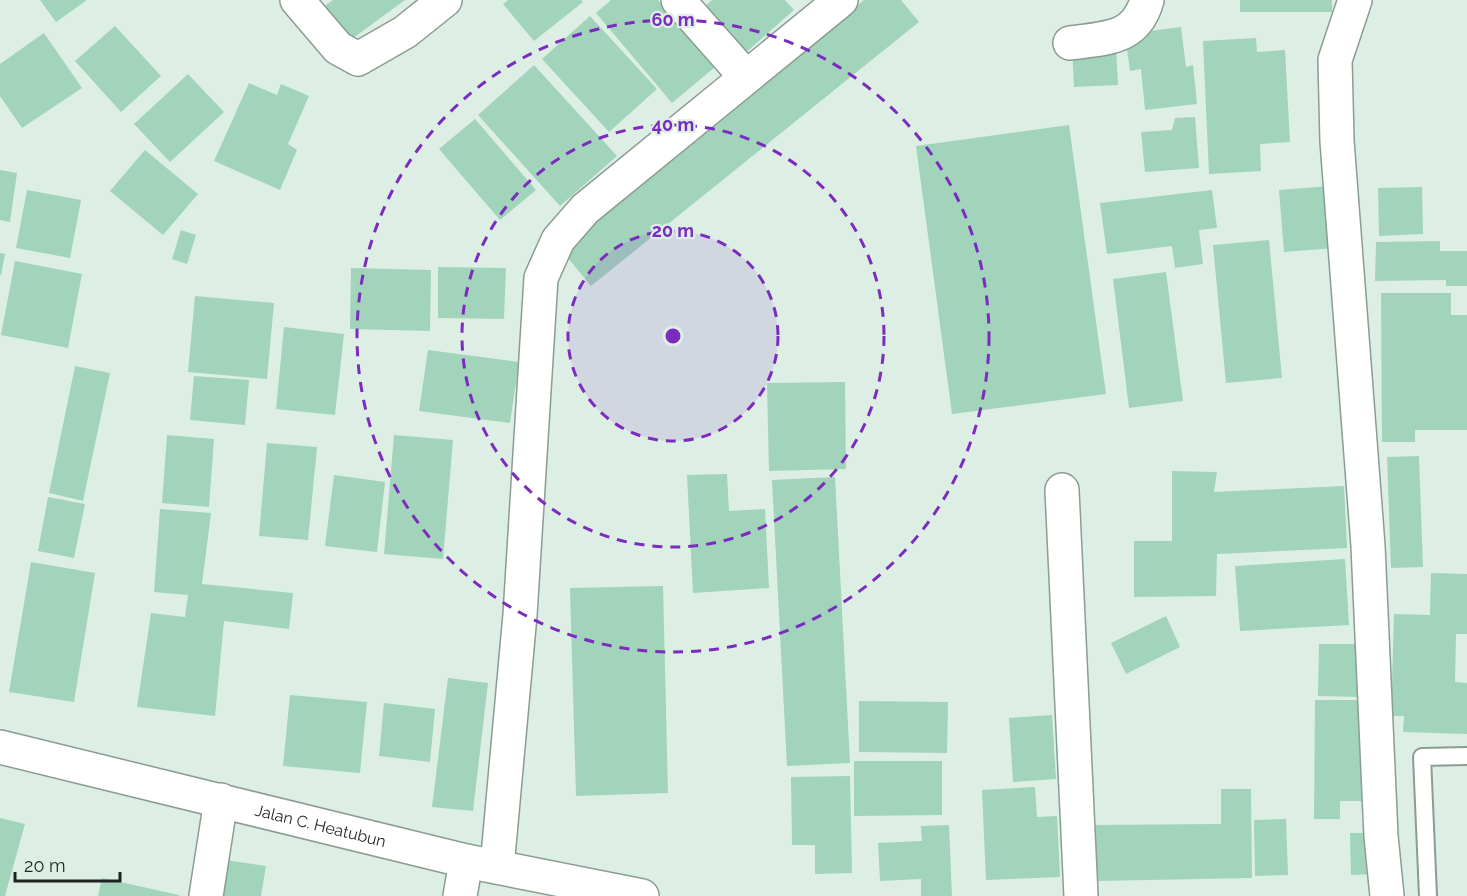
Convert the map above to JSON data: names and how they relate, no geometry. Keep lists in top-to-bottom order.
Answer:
{
  "streets": {
    "street": ["Jalan C. Heatubun"]
  },
  "scale_bar": "20 m",
  "rings": ["60 m", "40 m", "20 m"]
}
